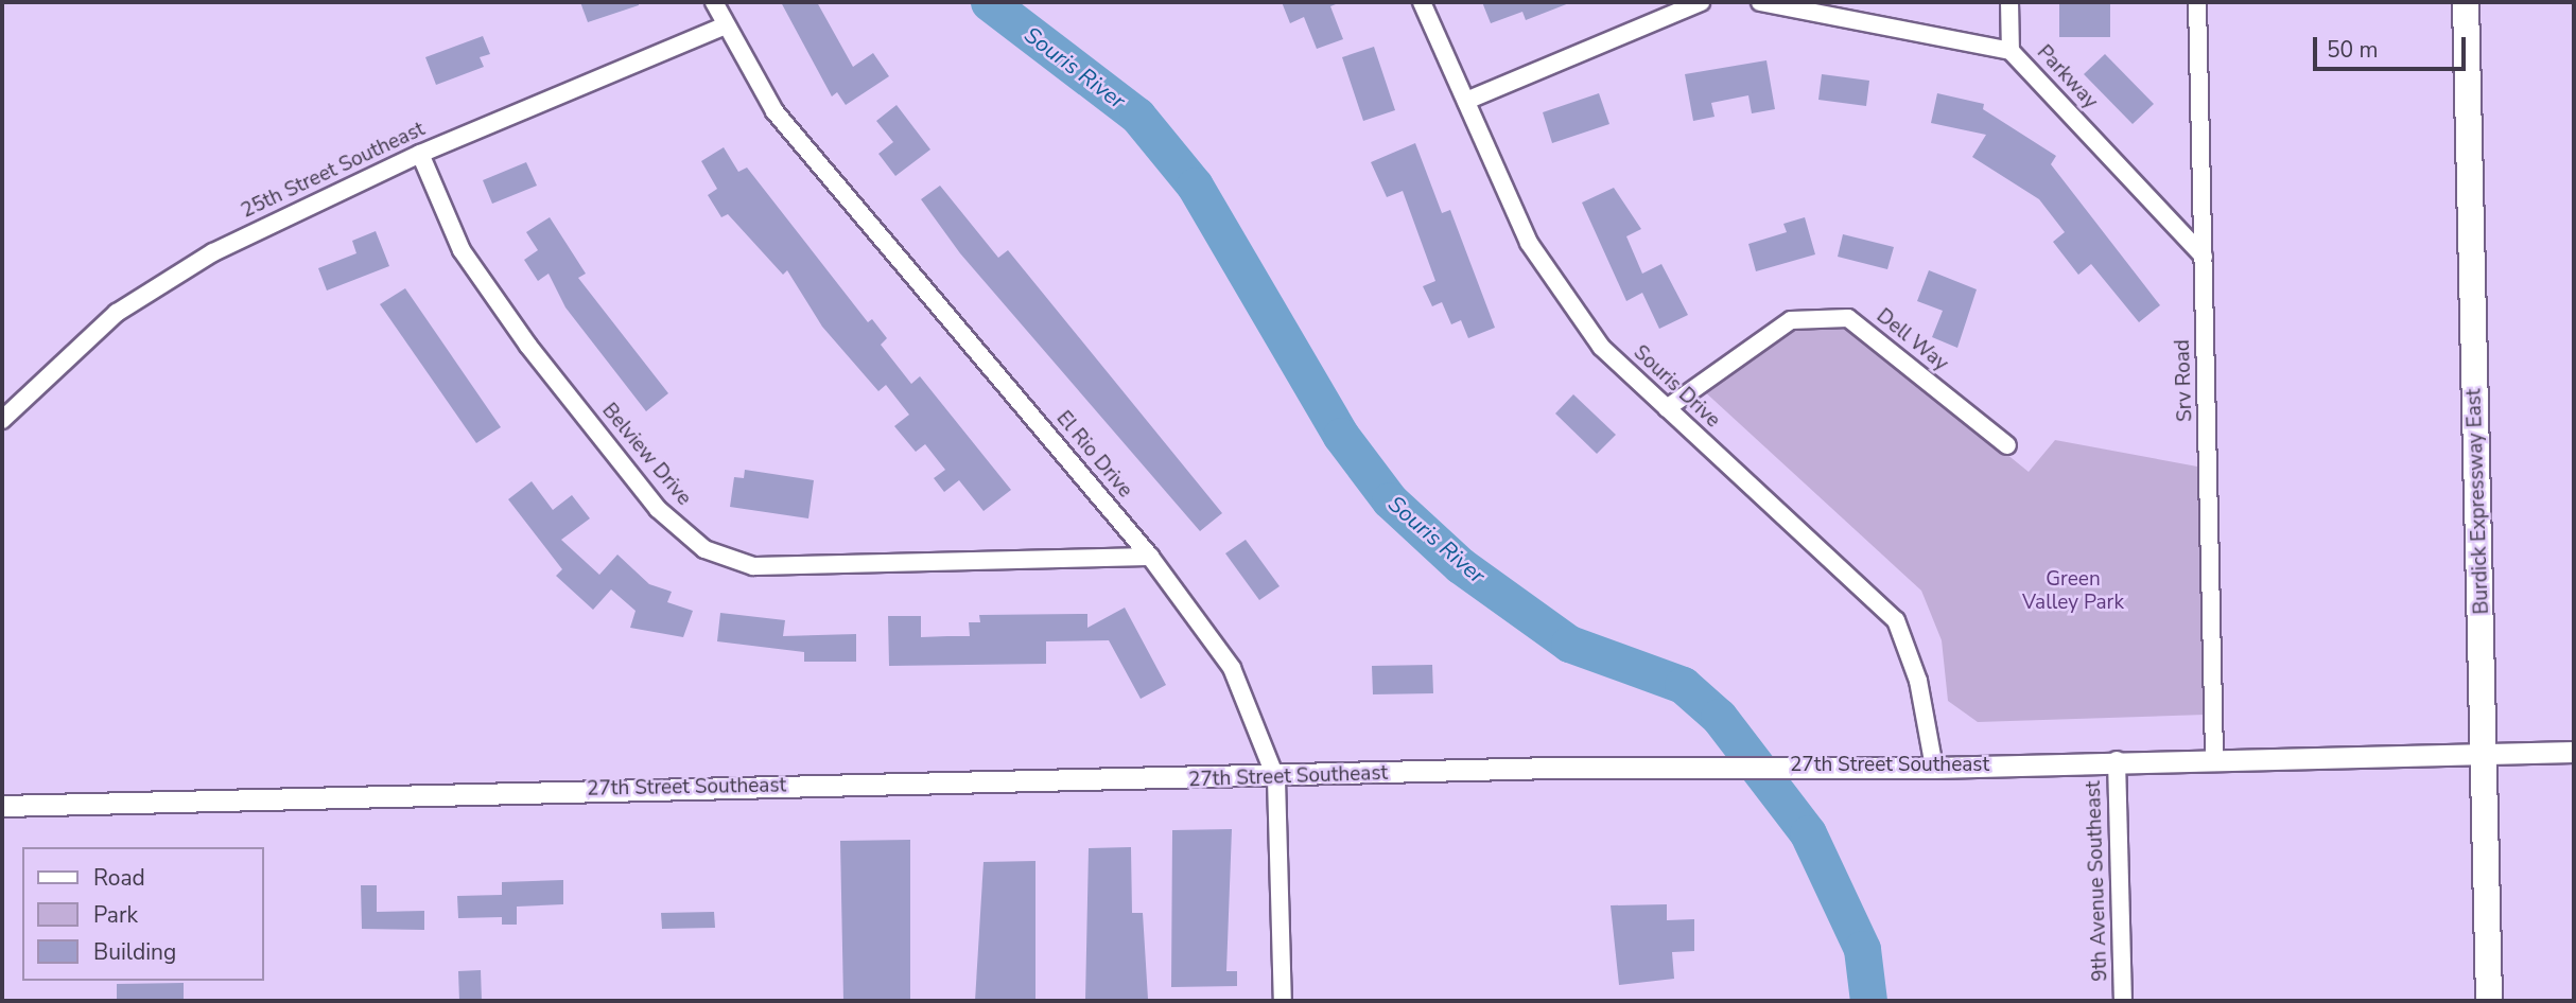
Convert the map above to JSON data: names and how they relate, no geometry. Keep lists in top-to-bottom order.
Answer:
{
  "streets": {
    "main road": ["Burdick Expressway East"],
    "street": [
      "Parkway",
      "25th Street Southeast",
      "Dell Way",
      "Srv Road",
      "Souris Drive",
      "Belview Drive",
      "El Rio Drive",
      "27th Street Southeast",
      "9th Avenue Southeast"
    ]
  },
  "crossings": [
    ["Parkway", "Srv Road"],
    ["25th Street Southeast", "Belview Drive"],
    ["25th Street Southeast", "El Rio Drive"],
    ["Dell Way", "Souris Drive"],
    ["Srv Road", "27th Street Southeast"],
    ["Souris Drive", "27th Street Southeast"],
    ["Belview Drive", "El Rio Drive"],
    ["El Rio Drive", "27th Street Southeast"],
    ["Burdick Expressway East", "27th Street Southeast"],
    ["27th Street Southeast", "9th Avenue Southeast"]
  ],
  "water": ["Souris River"],
  "parks": ["Green Valley Park"],
  "legend": ["Road", "Park", "Building"],
  "scale_bar": "50 m"
}
